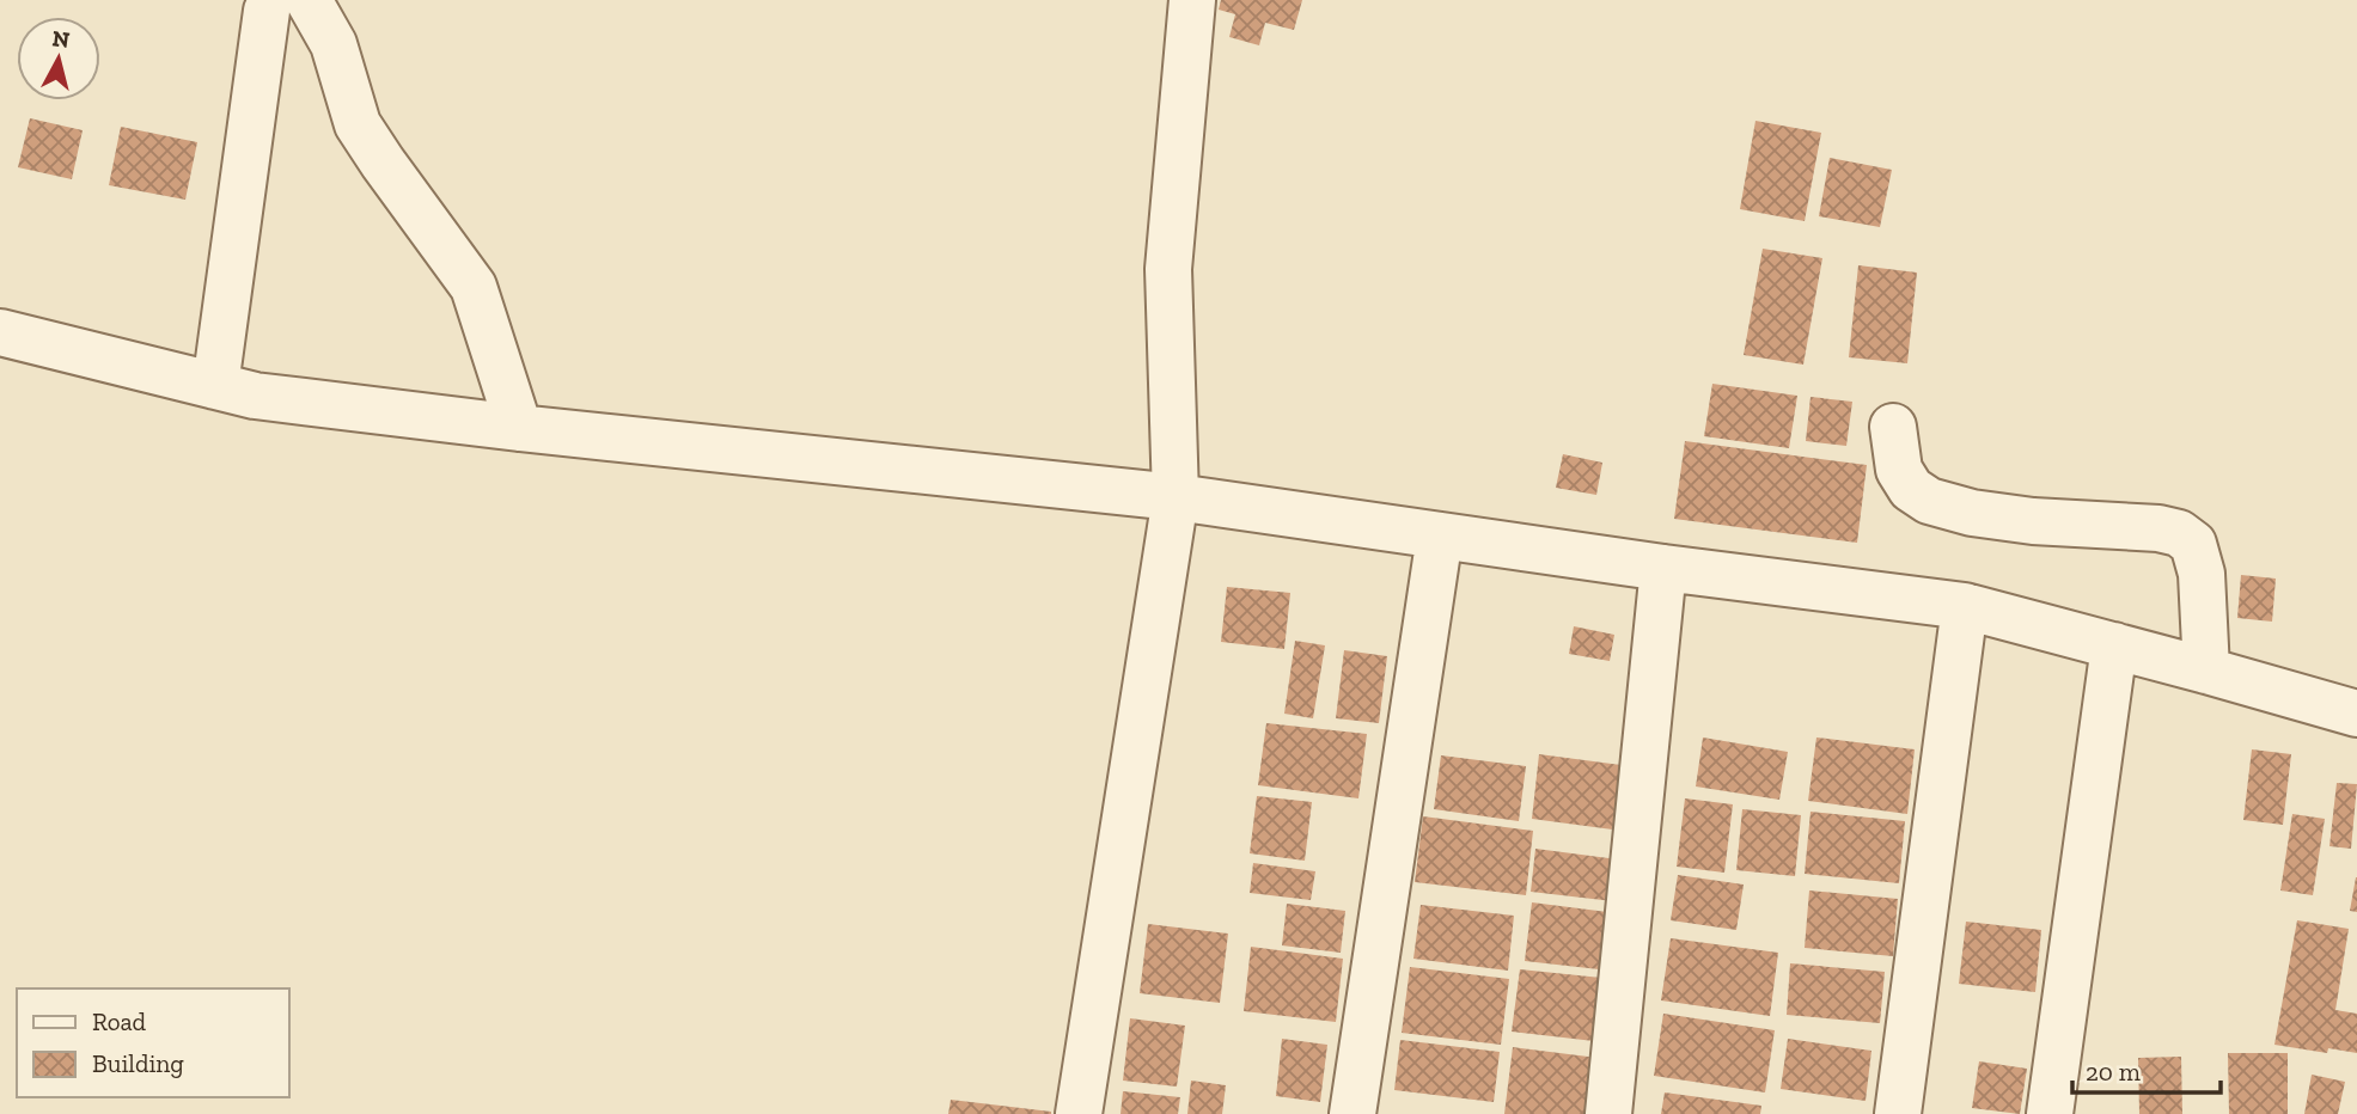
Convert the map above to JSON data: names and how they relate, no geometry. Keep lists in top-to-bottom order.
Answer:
{
  "legend": ["Road", "Building"],
  "scale_bar": "20 m",
  "north": "top"
}
